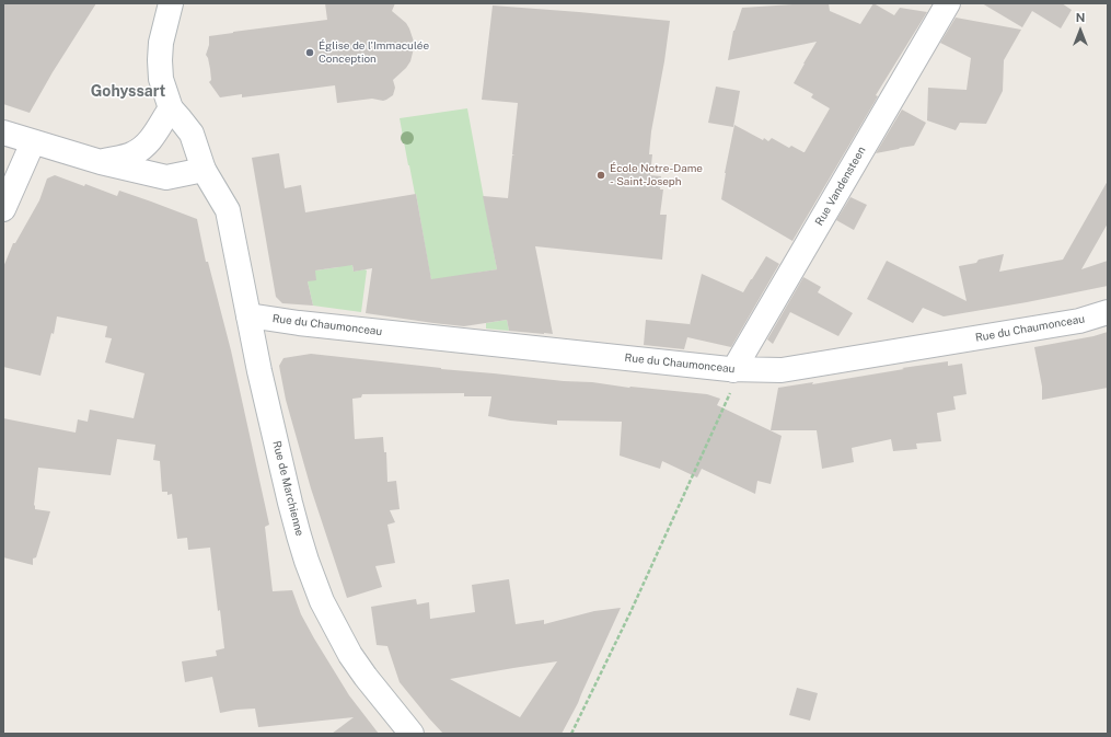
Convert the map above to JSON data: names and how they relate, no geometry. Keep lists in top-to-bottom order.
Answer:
{
  "streets": {
    "street": ["Rue Vandensteen", "Rue du Chaumonceau", "Rue de Marchienne"]
  },
  "crossings": [
    ["Rue Vandensteen", "Rue du Chaumonceau"],
    ["Rue du Chaumonceau", "Rue de Marchienne"]
  ],
  "districts": ["Gohyssart"],
  "places": ["Église de l'Immaculée Conception", "École Notre-Dame - Saint-Joseph"],
  "north": "top"
}
